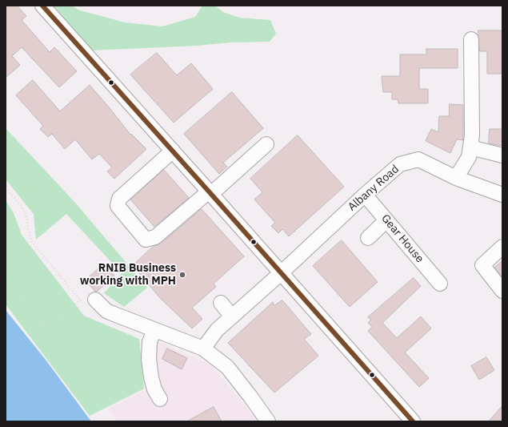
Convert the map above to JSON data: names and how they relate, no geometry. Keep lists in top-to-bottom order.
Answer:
{
  "streets": {
    "street": ["Albany Road", "Gear House"]
  },
  "crossings": [
    ["Albany Road", "Gear House"]
  ],
  "places": ["RNIB Business working with MPH"]
}
